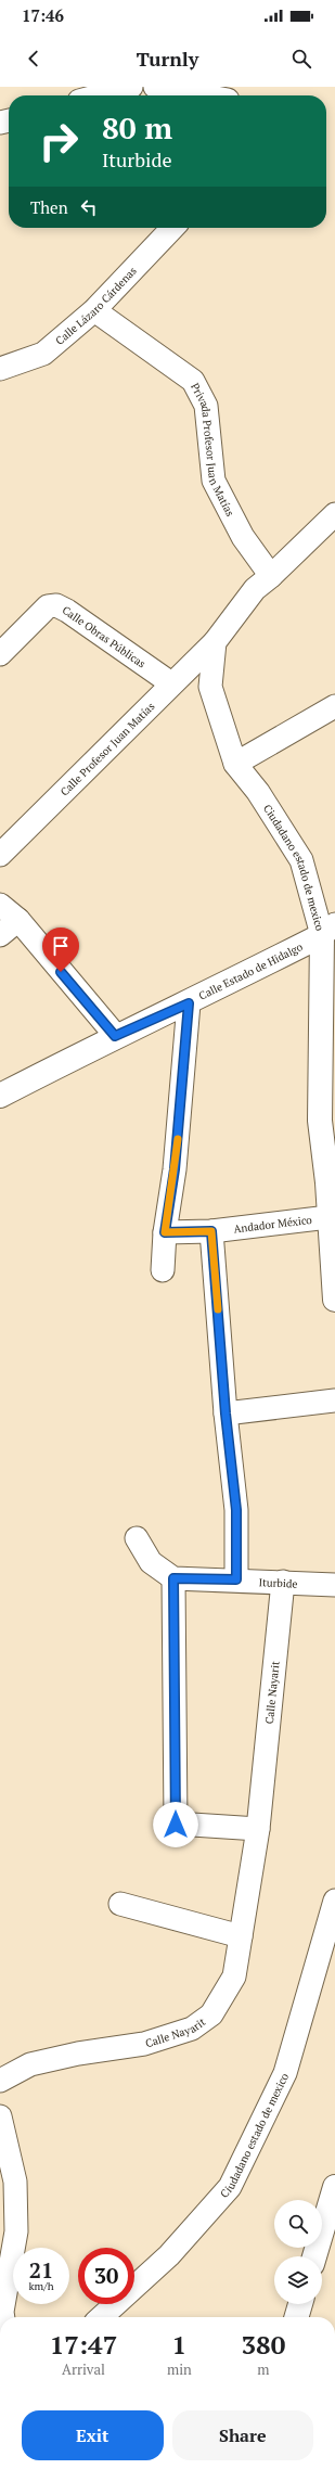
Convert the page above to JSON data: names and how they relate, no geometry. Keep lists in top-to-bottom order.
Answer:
{
  "streets": {
    "street": [
      "Calle Lázaro Cárdenas",
      "Privada Profesor Juan Matías",
      "Calle Obras Públicas",
      "Calle Profesor Juan Matías",
      "Ciudadano estado de mexico",
      "Calle Estado de Hidalgo",
      "Andador México",
      "Iturbide",
      "Calle Nayarit"
    ]
  },
  "crossings": [
    ["Calle Lázaro Cárdenas", "Privada Profesor Juan Matías"],
    ["Calle Obras Públicas", "Calle Profesor Juan Matías"],
    ["Calle Profesor Juan Matías", "Ciudadano estado de mexico"],
    ["Ciudadano estado de mexico", "Calle Estado de Hidalgo"],
    ["Ciudadano estado de mexico", "Andador México"],
    ["Iturbide", "Calle Nayarit"]
  ],
  "page": {
    "status": "17:46",
    "header": "Turnly",
    "turn": ["80 m", "Iturbide"],
    "then": "Then",
    "speed": "21 km/h",
    "limit": "30",
    "eta": [
      "17:47",
      "Arrival",
      "1",
      "min",
      "380",
      "m"
    ],
    "buttons": ["Exit", "Share"]
  }
}
